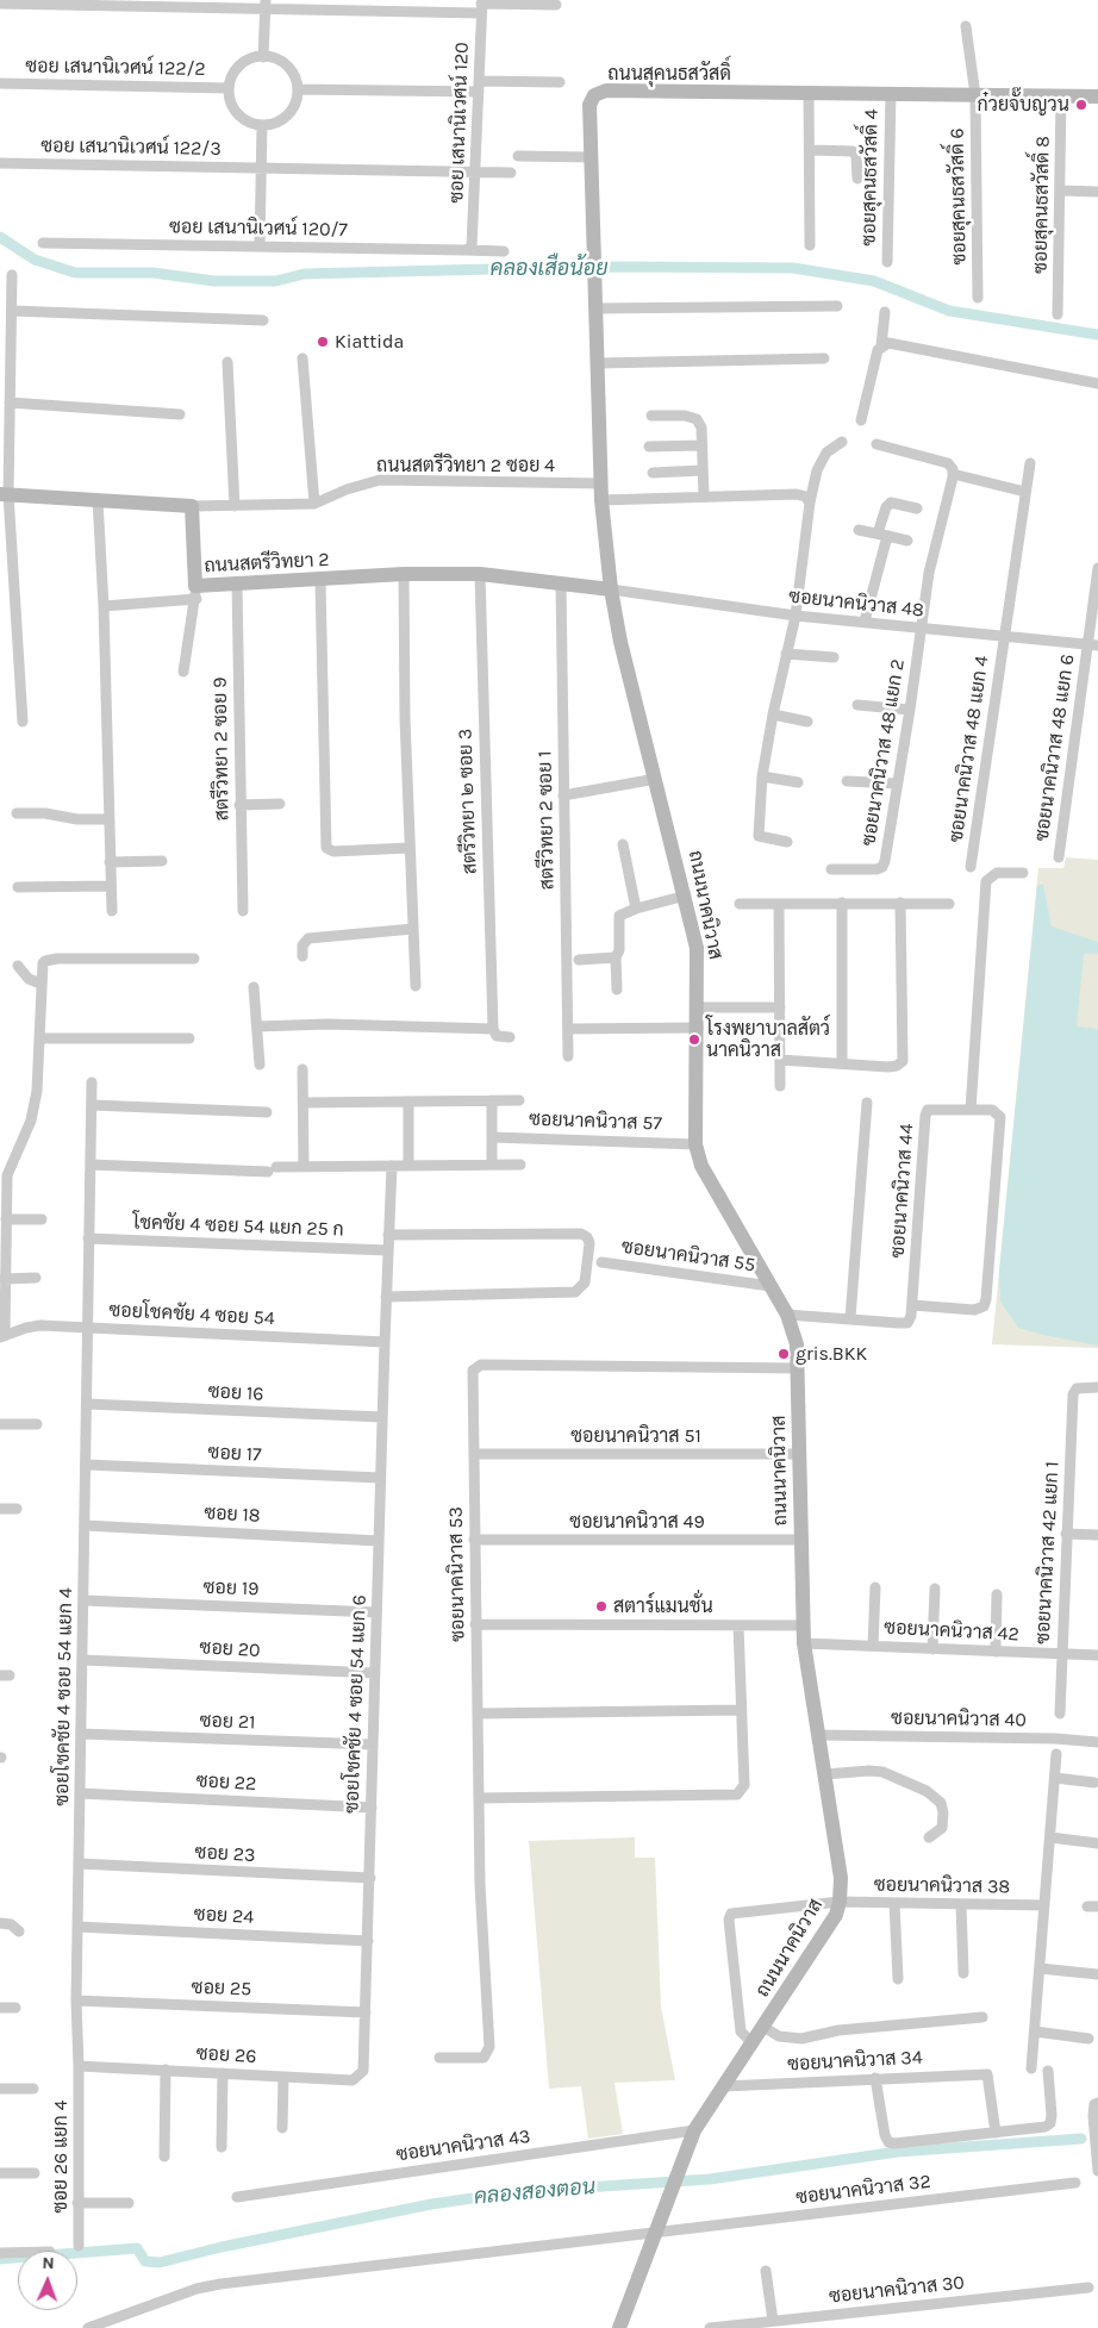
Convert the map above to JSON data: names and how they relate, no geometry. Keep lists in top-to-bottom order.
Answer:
{
  "streets": {
    "main road": ["ถนนสุคนธสวัสดิ์", "ถนนสตรีวิทยา 2", "ถนนนาคนิวาส"],
    "street": [
      "ซอย เสนานิเวศน์ 122/2",
      "ซอย เสนานิเวศน์ 120",
      "ซอย เสนานิเวศน์ 122/3",
      "ซอยสุคนธสวัสดิ์ 4",
      "ซอยสุคนธสวัสดิ์ 6",
      "ซอยสุคนธสวัสดิ์ 8",
      "ซอย เสนานิเวศน์ 120/7",
      "ถนนสตรีวิทยา 2 ซอย 4",
      "ซอยนาคนิวาส 48",
      "ซอยนาคนิวาส 48 แยก 6",
      "สตรีวิทยา 2 ซอย 9",
      "ซอยนาคนิวาส 48 แยก 4",
      "ซอยนาคนิวาส 48 แยก 2",
      "สตรีวิทยา ๒ ซอย 3",
      "สตรีวิทยา 2 ซอย 1",
      "ซอยนาคนิวาส 57",
      "ซอยนาคนิวาส 44",
      "โชคชัย 4 ซอย 54 แยก 25 ก",
      "ซอยนาคนิวาส 55",
      "ซอยโชคชัย 4 ซอย 54",
      "ซอย 16",
      "ซอยนาคนิวาส 51",
      "ซอย 17",
      "ซอย 18",
      "ซอยนาคนิวาส 49",
      "ซอยนาคนิวาส 42 แยก 1",
      "ซอยนาคนิวาส 53",
      "ซอย 19",
      "ซอยนาคนิวาส 42",
      "ซอย 20",
      "ซอยโชคชัย 4 ซอย 54 แยก 4",
      "ซอยโชคชัย 4 ซอย 54 แยก 6",
      "ซอยนาคนิวาส 40",
      "ซอย 21",
      "ซอย 22",
      "ซอย 23",
      "ซอยนาคนิวาส 38",
      "ซอย 24",
      "ซอย 25",
      "ซอย 26",
      "ซอยนาคนิวาส 34",
      "ซอยนาคนิวาส 43",
      "ซอย 26 แยก 4",
      "ซอยนาคนิวาส 32",
      "ซอยนาคนิวาส 30"
    ]
  },
  "crossings": [
    ["ถนนสุคนธสวัสดิ์", "ซอยสุคนธสวัสดิ์ 4"],
    ["ถนนสุคนธสวัสดิ์", "ซอยสุคนธสวัสดิ์ 6"],
    ["ถนนสุคนธสวัสดิ์", "ซอยสุคนธสวัสดิ์ 8"],
    ["ถนนสุคนธสวัสดิ์", "ถนนสตรีวิทยา 2 ซอย 4"],
    ["ถนนสุคนธสวัสดิ์", "ถนนสตรีวิทยา 2"],
    ["ถนนสุคนธสวัสดิ์", "ซอยนาคนิวาส 48"],
    ["ถนนสุคนธสวัสดิ์", "ถนนนาคนิวาส"],
    ["ซอย เสนานิเวศน์ 120", "ซอย เสนานิเวศน์ 122/3"],
    ["ซอย เสนานิเวศน์ 120", "ซอย เสนานิเวศน์ 120/7"],
    ["ถนนสตรีวิทยา 2 ซอย 4", "ถนนสตรีวิทยา 2"],
    ["ถนนสตรีวิทยา 2", "ซอยนาคนิวาส 48"],
    ["ถนนสตรีวิทยา 2", "สตรีวิทยา 2 ซอย 9"],
    ["ถนนสตรีวิทยา 2", "สตรีวิทยา ๒ ซอย 3"],
    ["ถนนสตรีวิทยา 2", "สตรีวิทยา 2 ซอย 1"],
    ["ถนนสตรีวิทยา 2", "ถนนนาคนิวาส"],
    ["ซอยนาคนิวาส 48", "ซอยนาคนิวาส 48 แยก 6"],
    ["ซอยนาคนิวาส 48", "ซอยนาคนิวาส 48 แยก 4"],
    ["ซอยนาคนิวาส 48", "ซอยนาคนิวาส 48 แยก 2"],
    ["ซอยนาคนิวาส 48", "ถนนนาคนิวาส"],
    ["ถนนนาคนิวาส", "ซอยนาคนิวาส 57"],
    ["ถนนนาคนิวาส", "ซอยนาคนิวาส 55"],
    ["ถนนนาคนิวาส", "ซอยนาคนิวาส 51"],
    ["ถนนนาคนิวาส", "ซอยนาคนิวาส 49"],
    ["ถนนนาคนิวาส", "ซอยนาคนิวาส 53"],
    ["ถนนนาคนิวาส", "ซอยนาคนิวาส 42"],
    ["ถนนนาคนิวาส", "ซอยนาคนิวาส 40"],
    ["ถนนนาคนิวาส", "ซอยนาคนิวาส 38"],
    ["ถนนนาคนิวาส", "ซอยนาคนิวาส 34"],
    ["ถนนนาคนิวาส", "ซอยนาคนิวาส 43"],
    ["ถนนนาคนิวาส", "ซอยนาคนิวาส 32"],
    ["โชคชัย 4 ซอย 54 แยก 25 ก", "ซอยโชคชัย 4 ซอย 54 แยก 4"],
    ["โชคชัย 4 ซอย 54 แยก 25 ก", "ซอยโชคชัย 4 ซอย 54 แยก 6"],
    ["ซอยโชคชัย 4 ซอย 54", "ซอยโชคชัย 4 ซอย 54 แยก 4"],
    ["ซอยโชคชัย 4 ซอย 54", "ซอยโชคชัย 4 ซอย 54 แยก 6"],
    ["ซอย 16", "ซอยโชคชัย 4 ซอย 54 แยก 4"],
    ["ซอย 16", "ซอยโชคชัย 4 ซอย 54 แยก 6"],
    ["ซอยนาคนิวาส 51", "ซอยนาคนิวาส 53"],
    ["ซอย 17", "ซอยโชคชัย 4 ซอย 54 แยก 4"],
    ["ซอย 17", "ซอยโชคชัย 4 ซอย 54 แยก 6"],
    ["ซอย 18", "ซอยโชคชัย 4 ซอย 54 แยก 4"],
    ["ซอย 18", "ซอยโชคชัย 4 ซอย 54 แยก 6"],
    ["ซอยนาคนิวาส 49", "ซอยนาคนิวาส 53"],
    ["ซอยนาคนิวาส 42 แยก 1", "ซอยนาคนิวาส 42"],
    ["ซอย 19", "ซอยโชคชัย 4 ซอย 54 แยก 4"],
    ["ซอย 19", "ซอยโชคชัย 4 ซอย 54 แยก 6"],
    ["ซอย 20", "ซอยโชคชัย 4 ซอย 54 แยก 4"],
    ["ซอย 20", "ซอยโชคชัย 4 ซอย 54 แยก 6"],
    ["ซอยโชคชัย 4 ซอย 54 แยก 4", "ซอย 21"],
    ["ซอยโชคชัย 4 ซอย 54 แยก 4", "ซอย 22"],
    ["ซอยโชคชัย 4 ซอย 54 แยก 4", "ซอย 23"],
    ["ซอยโชคชัย 4 ซอย 54 แยก 4", "ซอย 24"],
    ["ซอยโชคชัย 4 ซอย 54 แยก 4", "ซอย 25"],
    ["ซอยโชคชัย 4 ซอย 54 แยก 4", "ซอย 26"],
    ["ซอยโชคชัย 4 ซอย 54 แยก 4", "ซอย 26 แยก 4"],
    ["ซอยโชคชัย 4 ซอย 54 แยก 6", "ซอย 21"],
    ["ซอยโชคชัย 4 ซอย 54 แยก 6", "ซอย 22"],
    ["ซอยโชคชัย 4 ซอย 54 แยก 6", "ซอย 23"],
    ["ซอยโชคชัย 4 ซอย 54 แยก 6", "ซอย 24"],
    ["ซอยโชคชัย 4 ซอย 54 แยก 6", "ซอย 25"],
    ["ซอยโชคชัย 4 ซอย 54 แยก 6", "ซอย 26"],
    ["ซอย 26", "ซอย 26 แยก 4"]
  ],
  "water": ["คลองเสือน้อย", "คลองสองตอน"],
  "places": [
    "ก๋วยจั๊บญวน",
    "Kiattida",
    "โรงพยาบาลสัตว์ นาคนิวาส",
    "gris.BKK",
    "สตาร์แมนชั่น"
  ],
  "north": "top"
}
